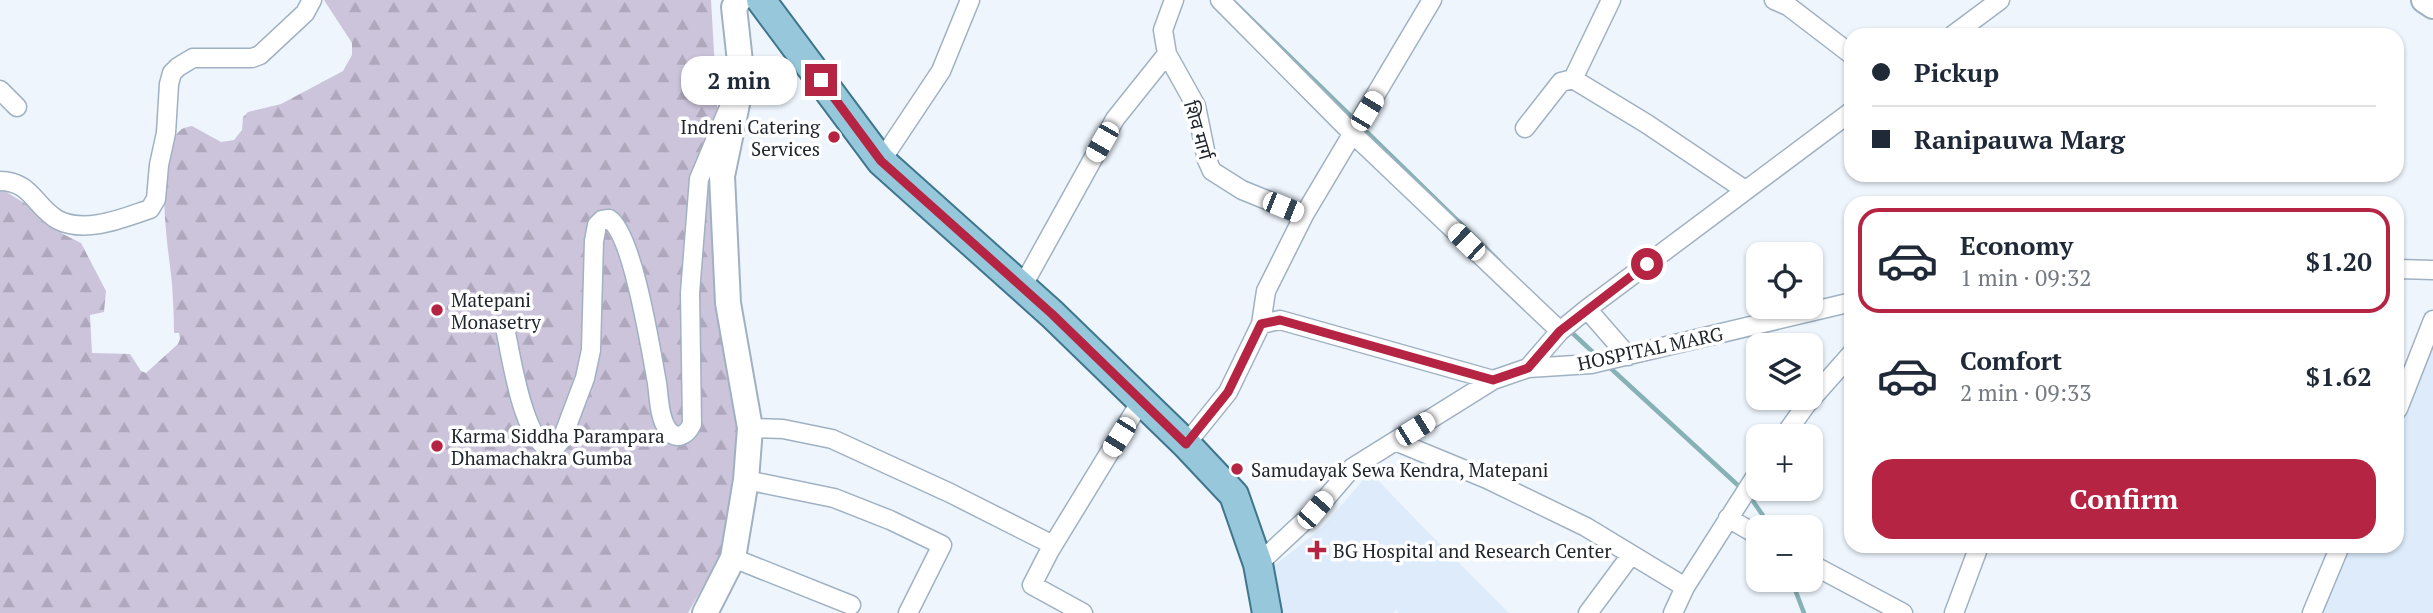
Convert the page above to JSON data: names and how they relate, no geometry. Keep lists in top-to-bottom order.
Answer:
{
  "streets": {
    "street": ["शिव मार्ग", "HOSPITAL MARG"]
  },
  "places": {
    "other": [
      "Indreni Catering Services",
      "Matepani Monasetry",
      "Karma Siddha Parampara Dhamachakra Gumba",
      "Samudayak Sewa Kendra, Matepani"
    ],
    "health": ["BG Hospital and Research Center"]
  },
  "page": {
    "banner": ["Pickup", "Ranipauwa Marg"],
    "bubble": "2 min",
    "list": [
      {
        "name": "Economy",
        "note": "1 min · 09:32",
        "value": "$1.20"
      },
      {
        "name": "Comfort",
        "note": "2 min · 09:33",
        "value": "$1.62"
      }
    ],
    "map_buttons": ["+", "−"],
    "buttons": "Confirm"
  }
}
